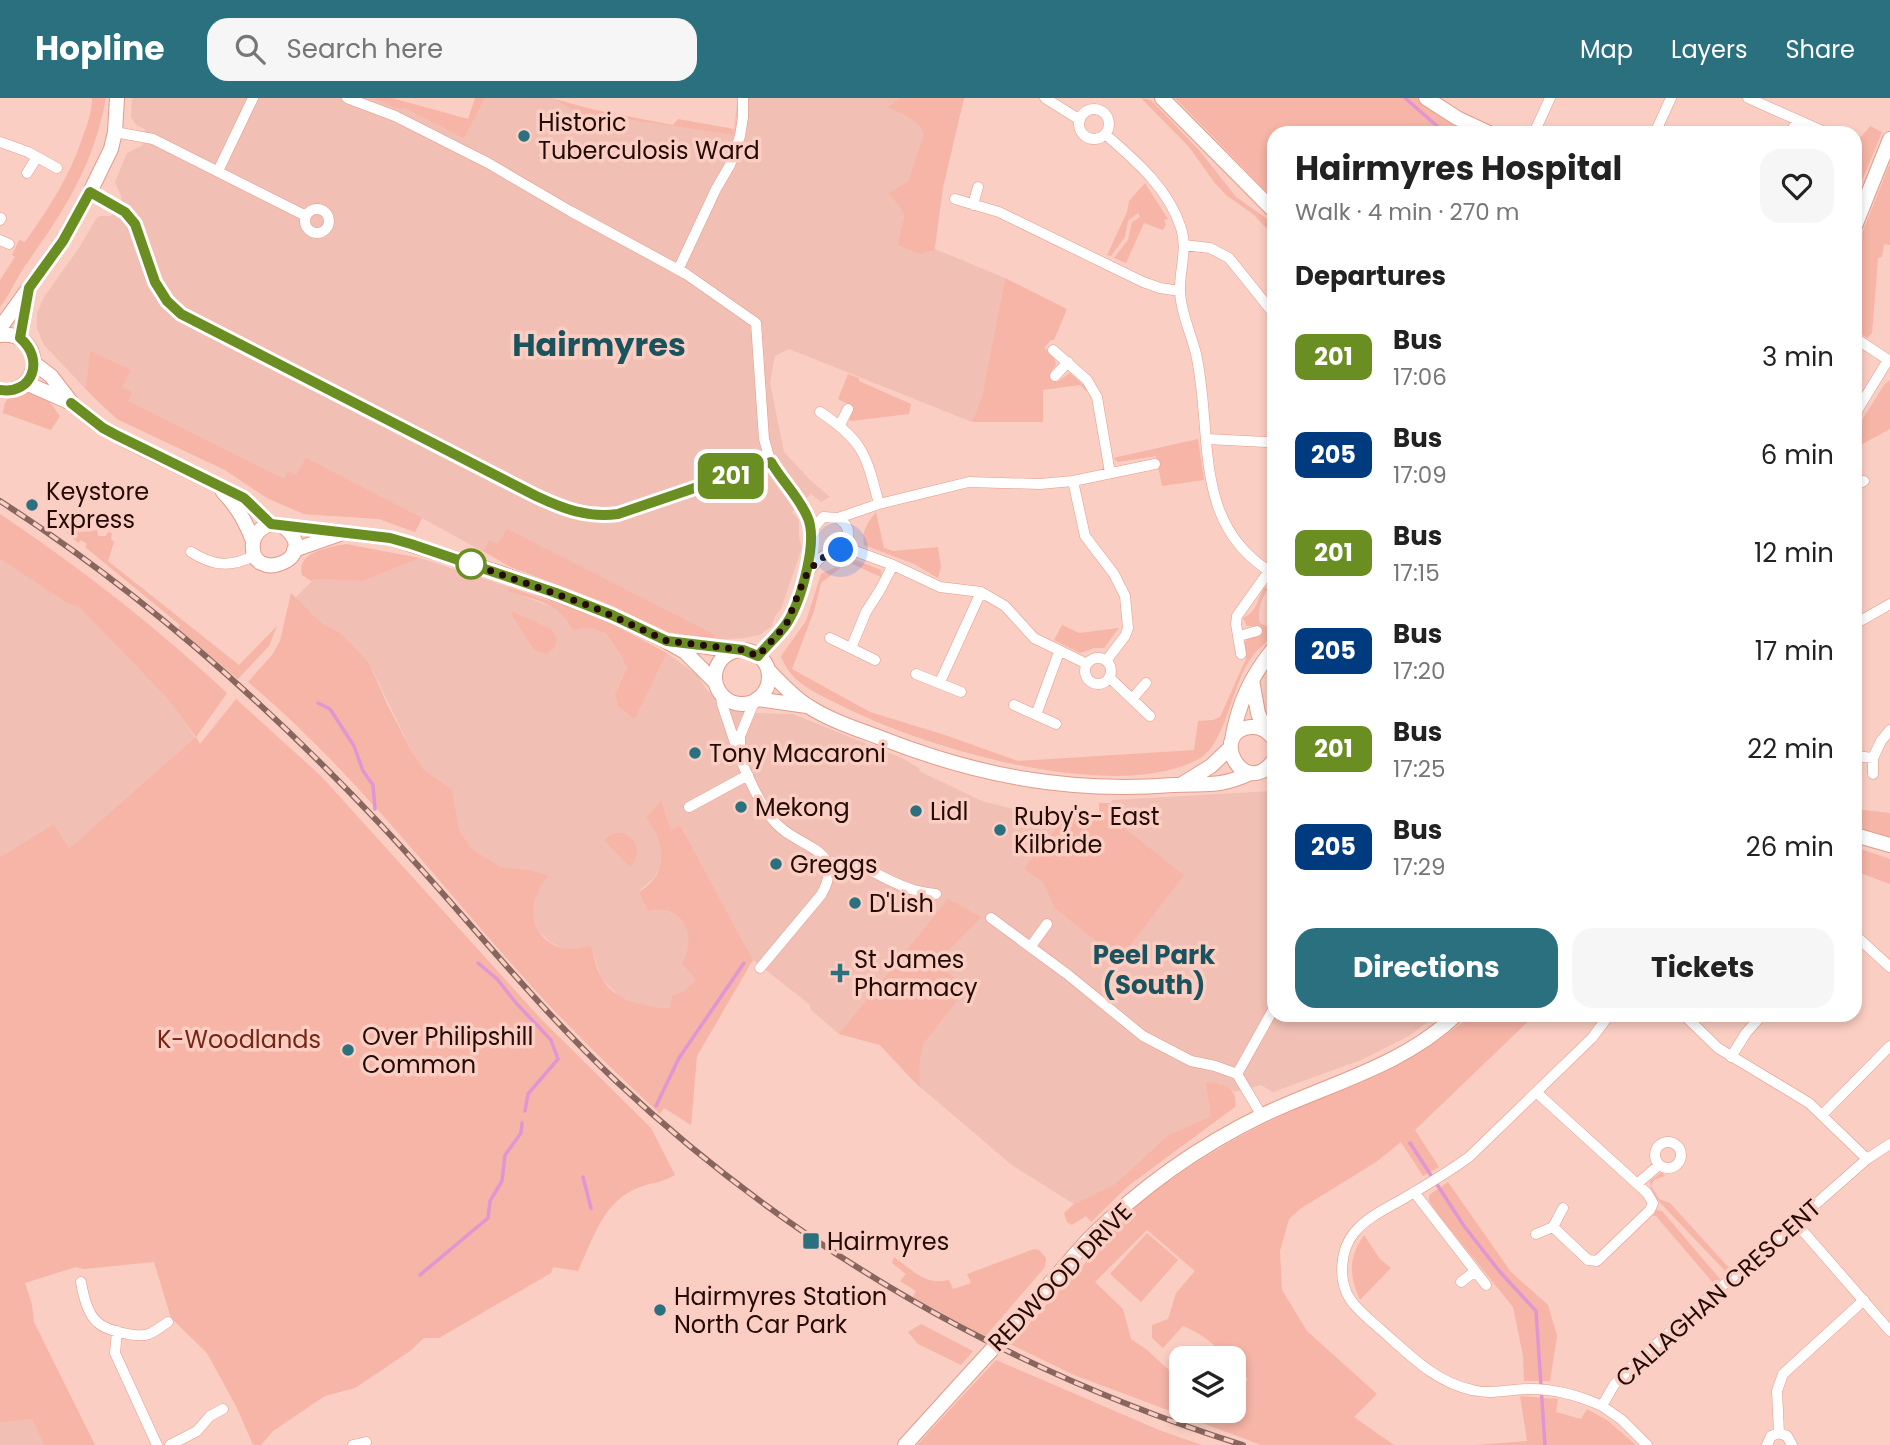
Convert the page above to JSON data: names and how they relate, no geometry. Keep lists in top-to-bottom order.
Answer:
{
  "streets": {
    "main road": ["REDWOOD DRIVE"],
    "street": ["CALLAGHAN CRESCENT"]
  },
  "districts": ["Hairmyres", "Peel Park (South)"],
  "parks": ["K-Woodlands"],
  "places": {
    "other": [
      "Historic Tuberculosis Ward",
      "Keystore Express",
      "Tony Macaroni",
      "Mekong",
      "Lidl",
      "Ruby's- East Kilbride",
      "Greggs",
      "D'Lish",
      "Over Philipshill Common",
      "Hairmyres Station North Car Park"
    ],
    "health": ["St James Pharmacy"],
    "transit": ["Hairmyres"]
  },
  "lines": ["bus line 201"],
  "page": {
    "header": "Hopline",
    "search": "Search here",
    "nav": ["Map", "Layers", "Share"],
    "on_map": "201",
    "heading": [
      ["Hairmyres Hospital", "Walk · 4 min · 270 m"],
      "Departures"
    ],
    "list": [
      {
        "mark": "201",
        "name": "Bus",
        "note": "17:06",
        "value": "3 min"
      },
      {
        "mark": "205",
        "name": "Bus",
        "note": "17:09",
        "value": "6 min"
      },
      {
        "mark": "201",
        "name": "Bus",
        "note": "17:15",
        "value": "12 min"
      },
      {
        "mark": "205",
        "name": "Bus",
        "note": "17:20",
        "value": "17 min"
      },
      {
        "mark": "201",
        "name": "Bus",
        "note": "17:25",
        "value": "22 min"
      },
      {
        "mark": "205",
        "name": "Bus",
        "note": "17:29",
        "value": "26 min"
      }
    ],
    "buttons": ["Directions", "Tickets"]
  }
}
